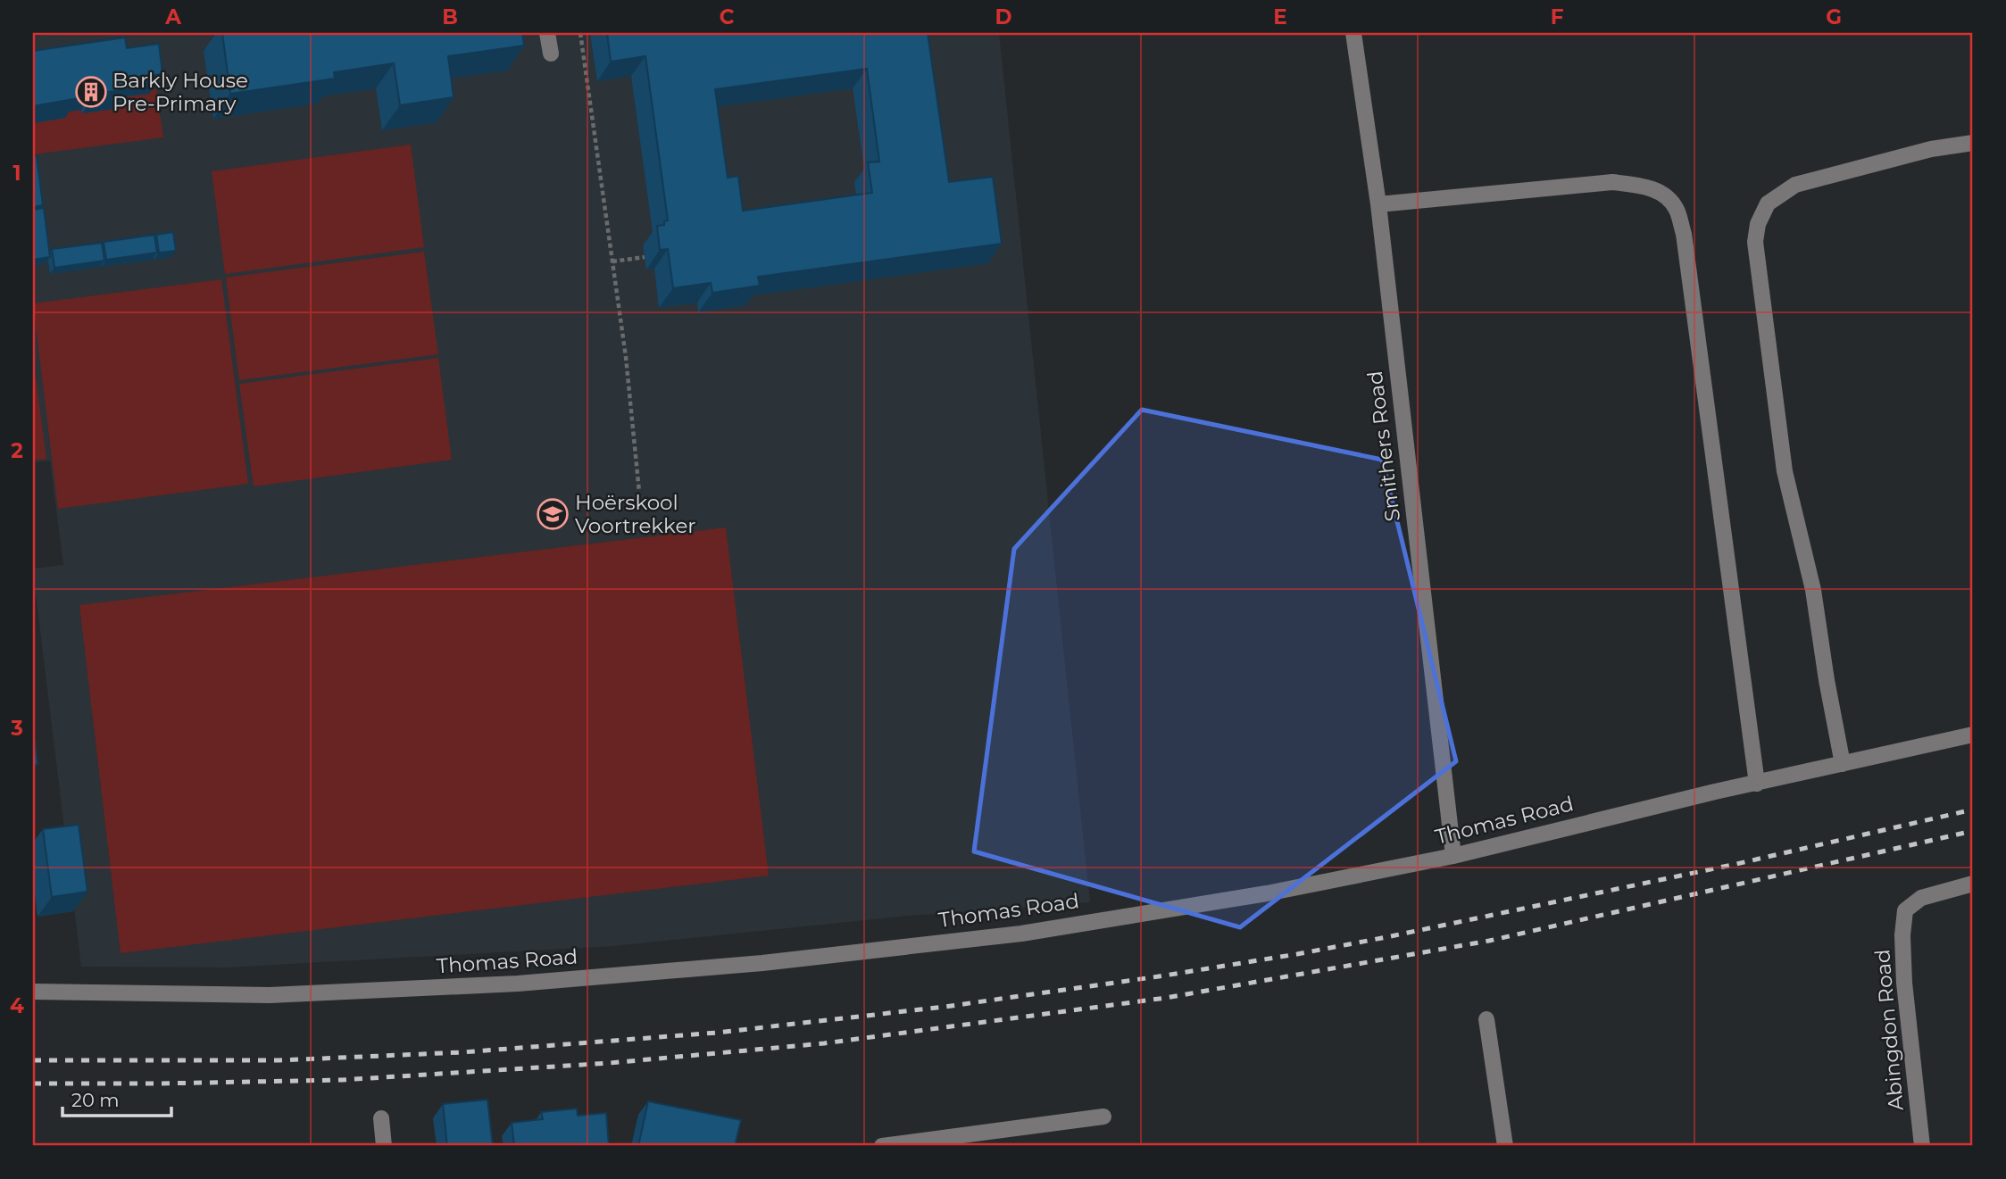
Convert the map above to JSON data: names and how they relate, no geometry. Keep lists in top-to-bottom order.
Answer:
{
  "streets": {
    "street": ["Smithers Road", "Thomas Road", "Abingdon Road"]
  },
  "crossings": [
    ["Smithers Road", "Thomas Road"]
  ],
  "places": {
    "building": ["Barkly House Pre-Primary"],
    "school or university": ["Hoërskool Voortrekker"]
  },
  "scale_bar": "20 m",
  "grid": {
    "columns": [
      "A",
      "B",
      "C",
      "D",
      "E",
      "F",
      "G"
    ],
    "rows": [
      "1",
      "2",
      "3",
      "4"
    ]
  }
}
